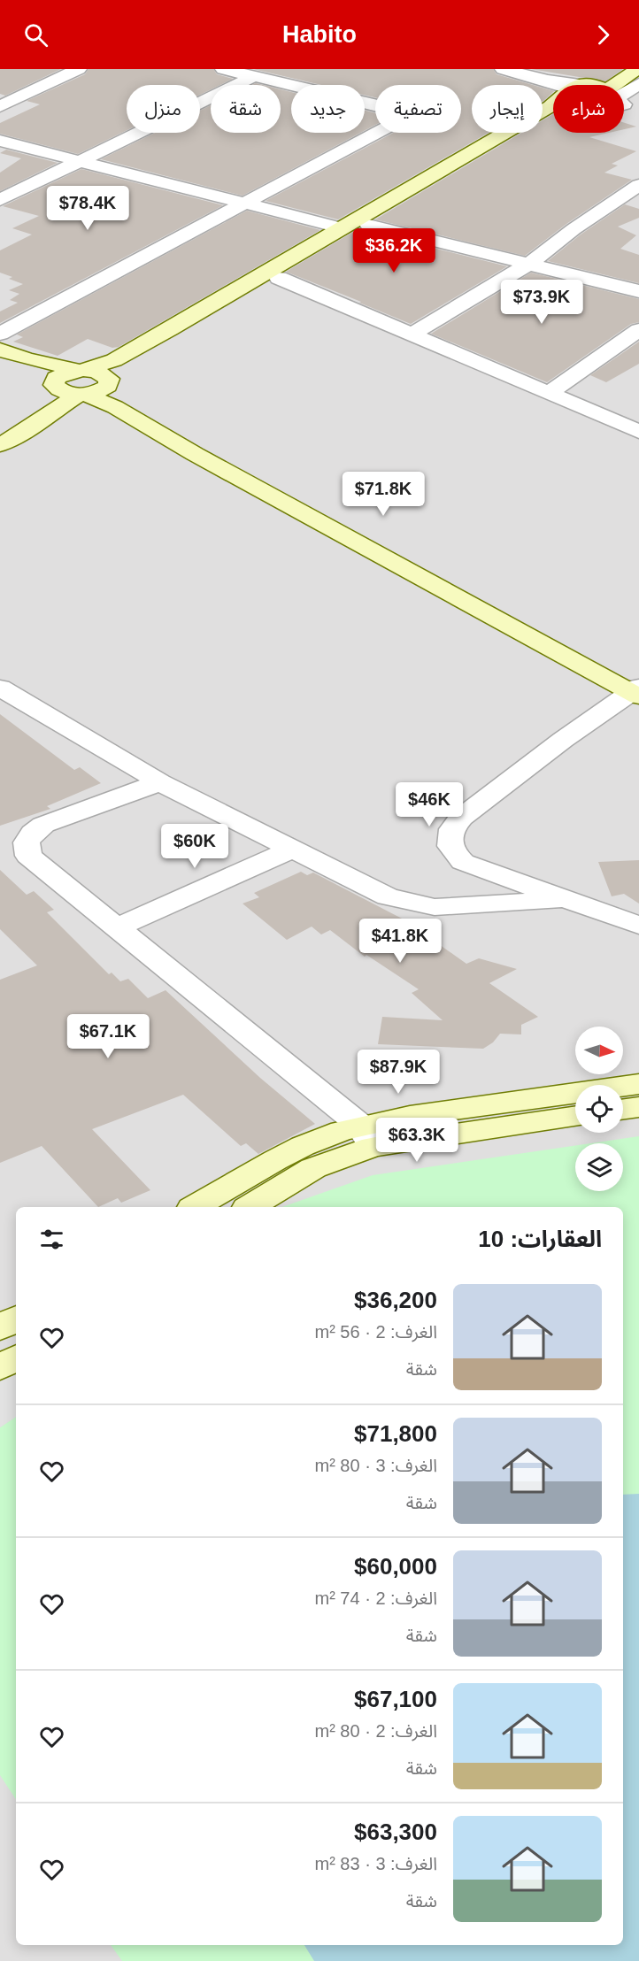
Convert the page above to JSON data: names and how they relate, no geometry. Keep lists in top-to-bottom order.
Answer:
{
  "north": "right",
  "page": {
    "header": "Habito",
    "chip": [
      "شراء",
      "إيجار",
      "تصفية",
      "جديد",
      "شقة",
      "منزل"
    ],
    "price": [
      "$78.4K",
      "$36.2K",
      "$73.9K",
      "$71.8K",
      "$46K",
      "$60K",
      "$41.8K",
      "$67.1K",
      "$87.9K",
      "$63.3K"
    ],
    "heading": "العقارات: 10",
    "list": [
      {
        "name": "$36,200",
        "note": "الغرف: 2 · 56 m² · شقة"
      },
      {
        "name": "$71,800",
        "note": "الغرف: 3 · 80 m² · شقة"
      },
      {
        "name": "$60,000",
        "note": "الغرف: 2 · 74 m² · شقة"
      },
      {
        "name": "$67,100",
        "note": "الغرف: 2 · 80 m² · شقة"
      },
      {
        "name": "$63,300",
        "note": "الغرف: 3 · 83 m² · شقة"
      }
    ]
  }
}
